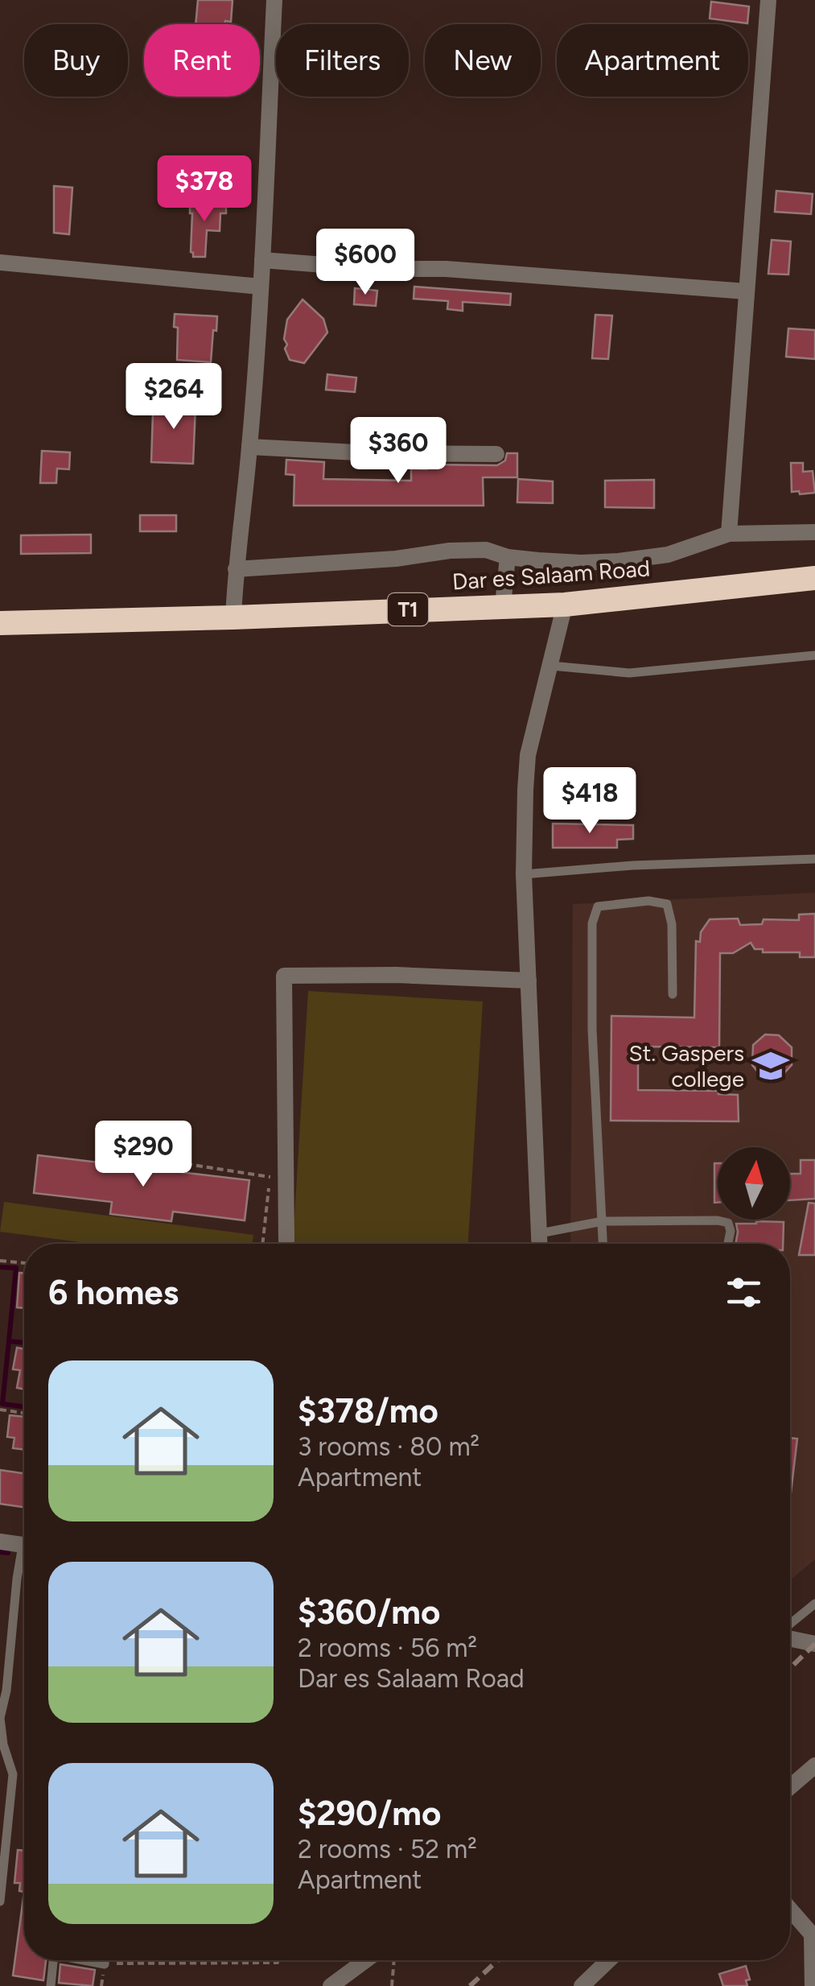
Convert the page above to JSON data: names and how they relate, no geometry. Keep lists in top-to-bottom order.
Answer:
{
  "streets": {
    "highway": ["Dar es Salaam Road", "T1"]
  },
  "places": {
    "school or university": ["St. Gaspers college"]
  },
  "north": "top",
  "page": {
    "chip": [
      "Buy",
      "Rent",
      "Filters",
      "New",
      "Apartment"
    ],
    "price": [
      "$378",
      "$600",
      "$264",
      "$360",
      "$418",
      "$290"
    ],
    "heading": "6 homes",
    "list": [
      {
        "name": "$378/mo",
        "note": "3 rooms · 80 m² · Apartment"
      },
      {
        "name": "$360/mo",
        "note": "2 rooms · 56 m² · Dar es Salaam Road"
      },
      {
        "name": "$290/mo",
        "note": "2 rooms · 52 m² · Apartment"
      }
    ]
  }
}
